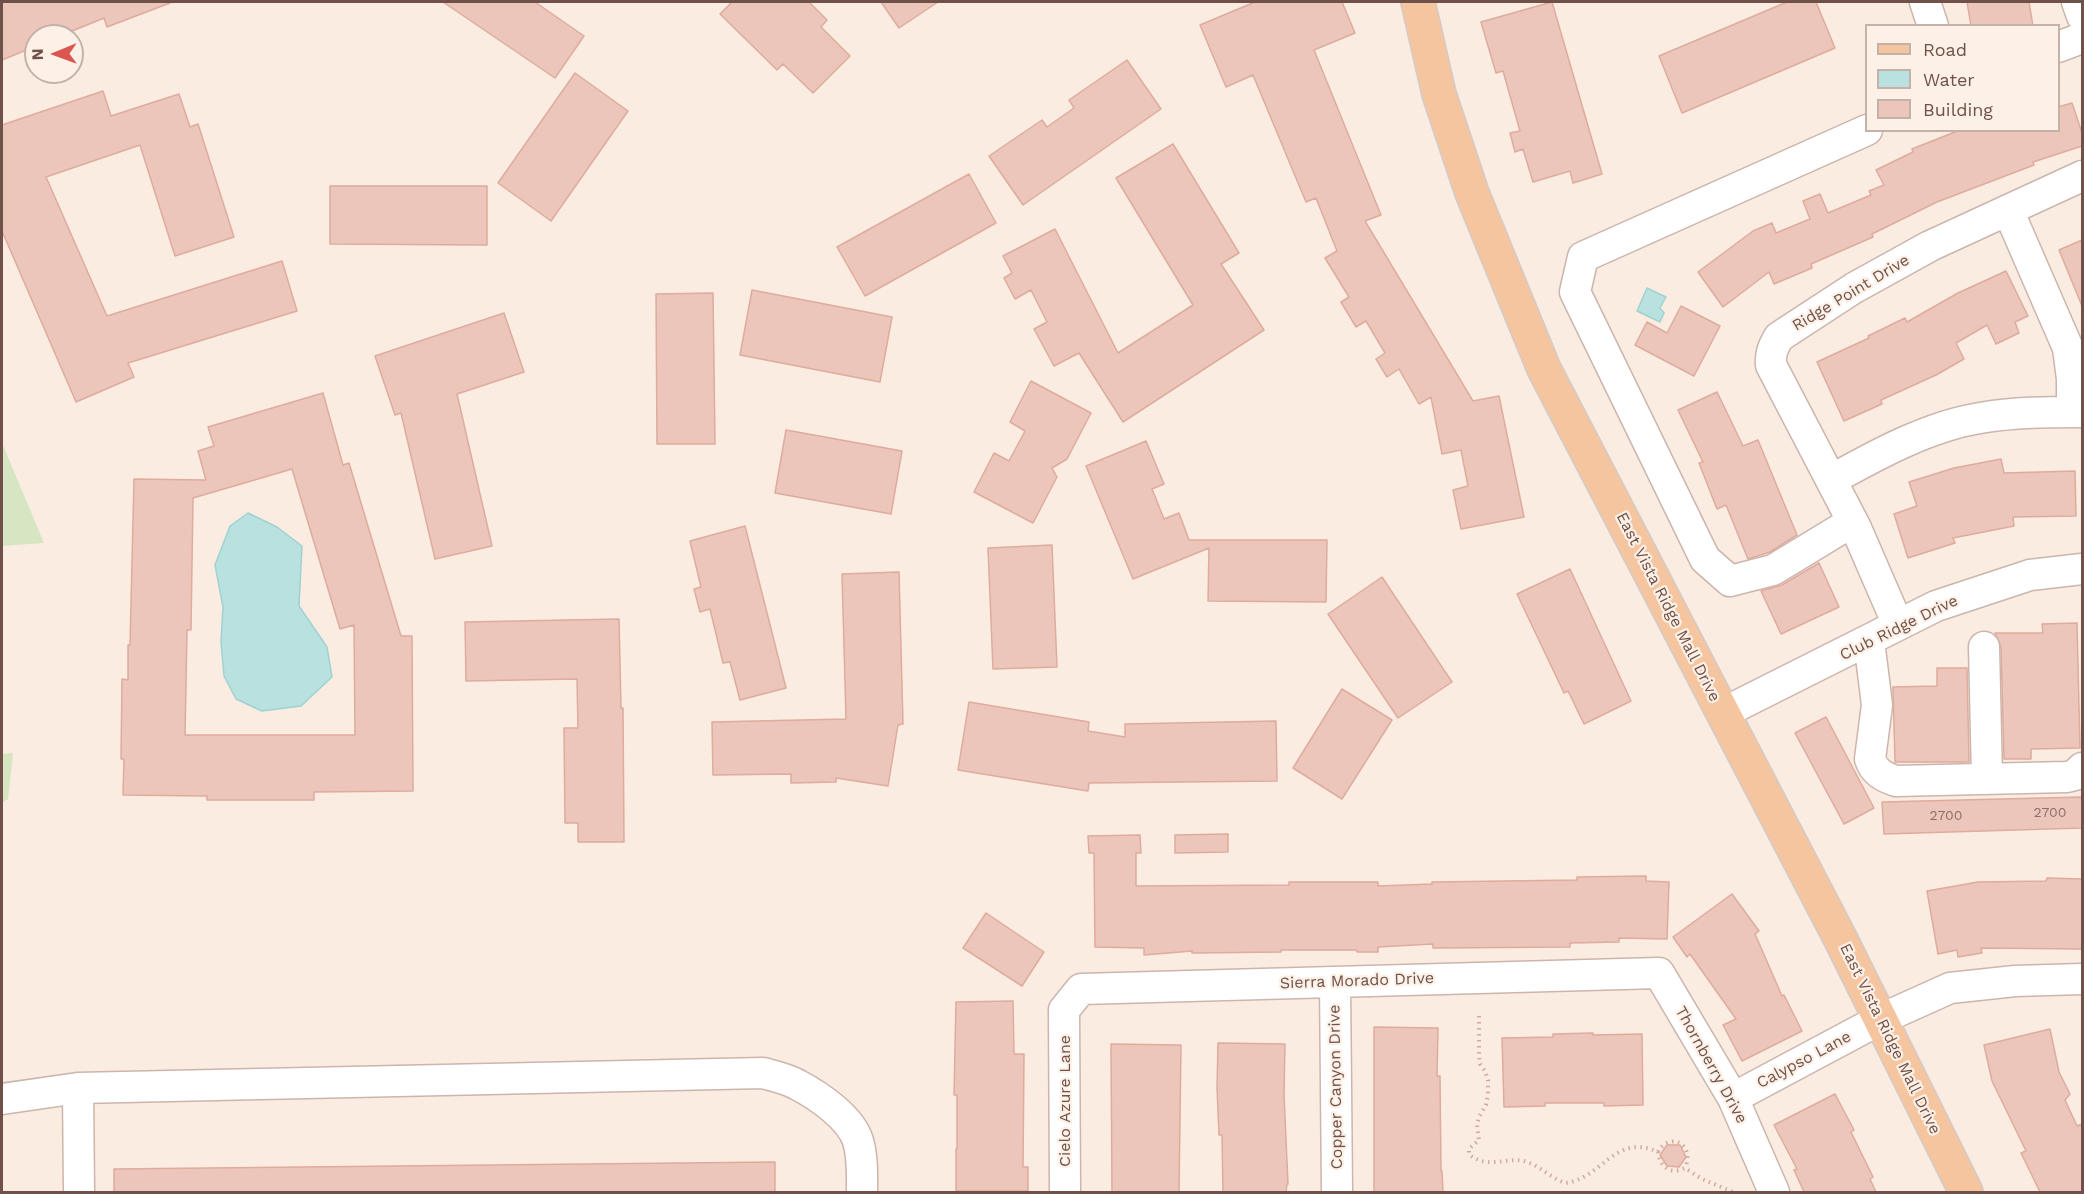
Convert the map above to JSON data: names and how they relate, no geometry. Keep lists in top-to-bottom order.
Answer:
{
  "streets": {
    "main road": ["East Vista Ridge Mall Drive"],
    "street": [
      "Ridge Point Drive",
      "Club Ridge Drive",
      "Sierra Morado Drive",
      "Calypso Lane",
      "Thornberry Drive",
      "Copper Canyon Drive",
      "Cielo Azure Lane"
    ]
  },
  "crossings": [
    ["Ridge Point Drive", "Club Ridge Drive"],
    ["East Vista Ridge Mall Drive", "Club Ridge Drive"],
    ["East Vista Ridge Mall Drive", "Calypso Lane"],
    ["Sierra Morado Drive", "Thornberry Drive"],
    ["Sierra Morado Drive", "Copper Canyon Drive"],
    ["Sierra Morado Drive", "Cielo Azure Lane"],
    ["Calypso Lane", "Thornberry Drive"]
  ],
  "house_numbers": ["2700", "2700"],
  "legend": ["Road", "Water", "Building"],
  "north": "left"
}
